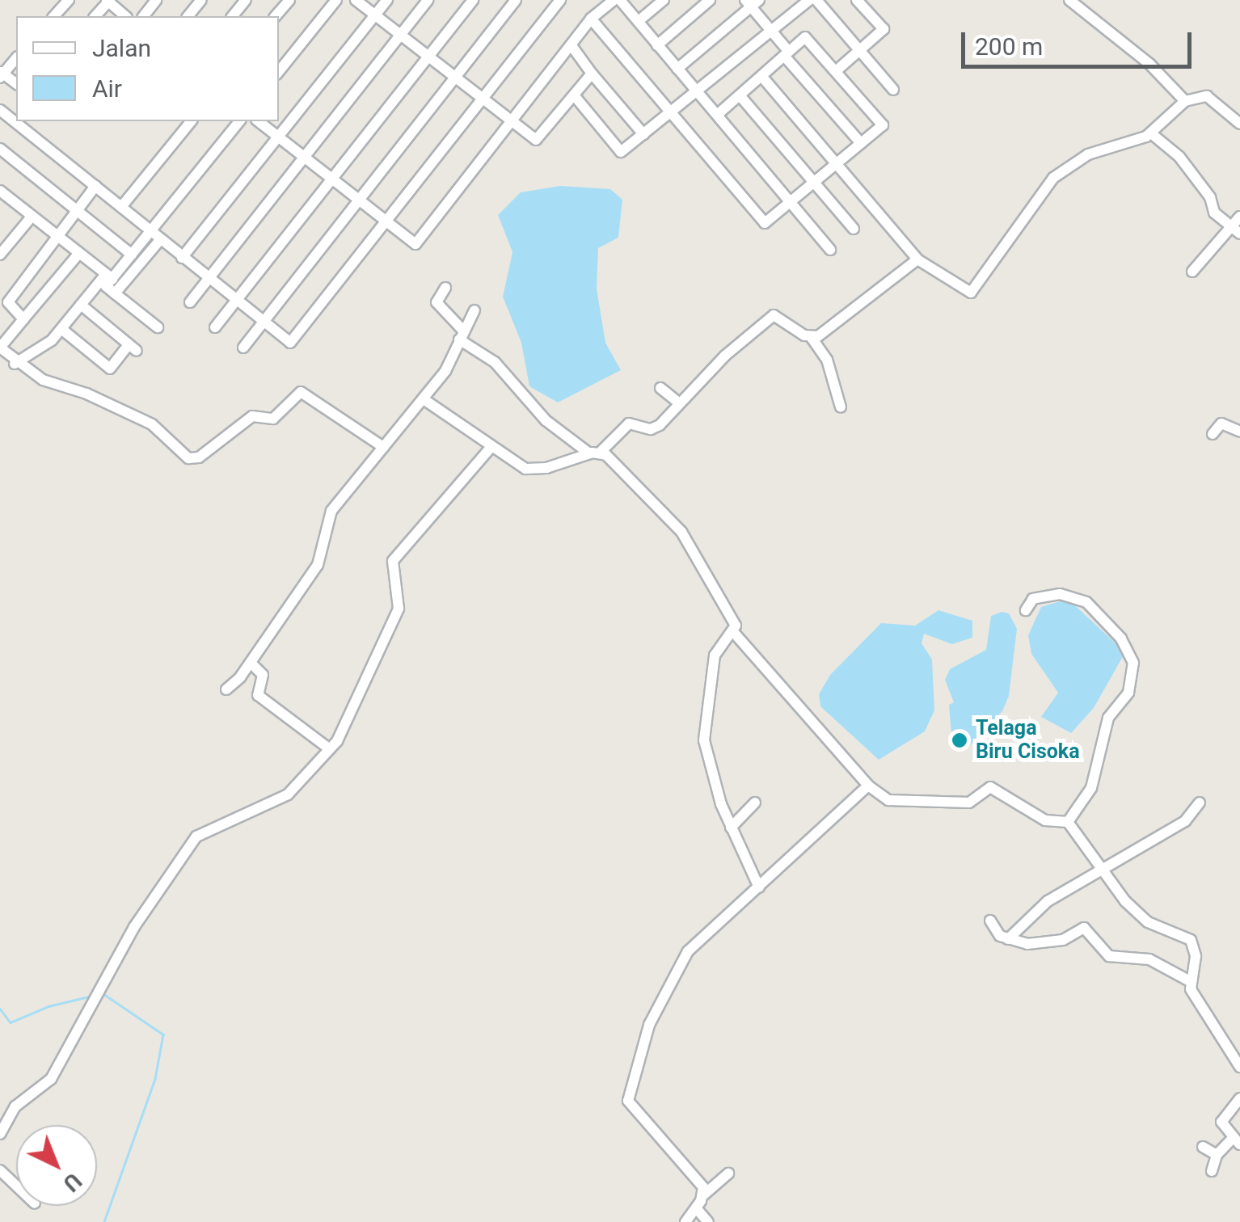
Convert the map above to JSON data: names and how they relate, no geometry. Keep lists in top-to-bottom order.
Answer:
{
  "places": ["Telaga Biru Cisoka"],
  "legend": ["Jalan", "Air"],
  "scale_bar": "200 m",
  "north": "bottom right"
}
